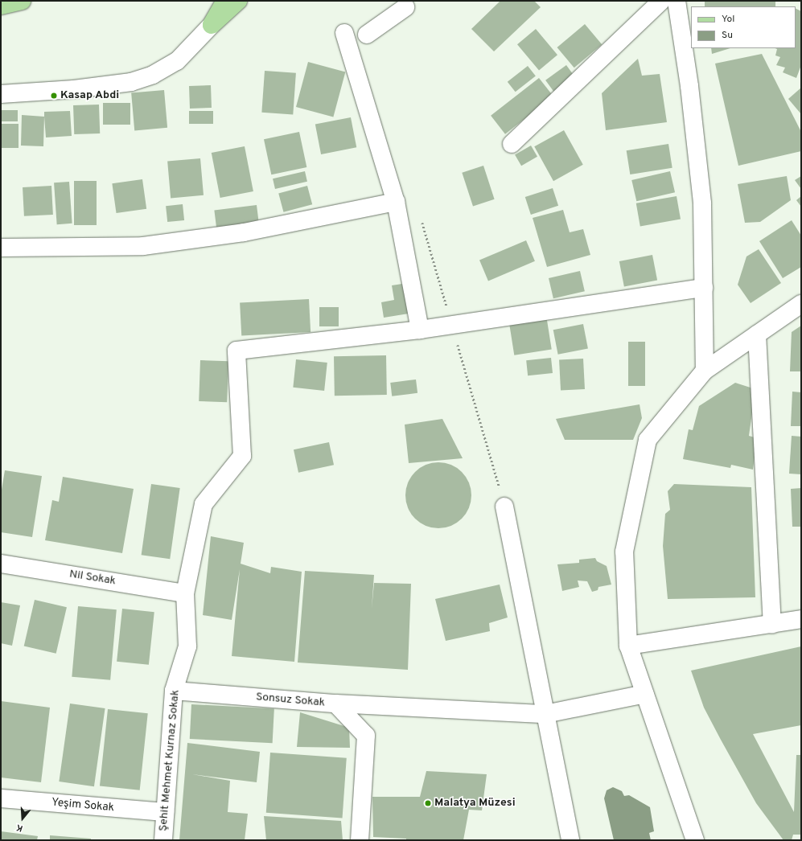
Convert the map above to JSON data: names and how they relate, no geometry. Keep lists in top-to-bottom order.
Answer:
{
  "streets": {
    "street": [
      "Nil Sokak",
      "Sonsuz Sokak",
      "Şehit Mehmet Kurnaz Sokak",
      "Yeşim Sokak"
    ]
  },
  "crossings": [
    ["Nil Sokak", "Şehit Mehmet Kurnaz Sokak"],
    ["Sonsuz Sokak", "Şehit Mehmet Kurnaz Sokak"],
    ["Şehit Mehmet Kurnaz Sokak", "Yeşim Sokak"]
  ],
  "places": ["Kasap Abdi", "Malatya Müzesi"],
  "legend": ["Yol", "Su"],
  "north": "bottom"
}
